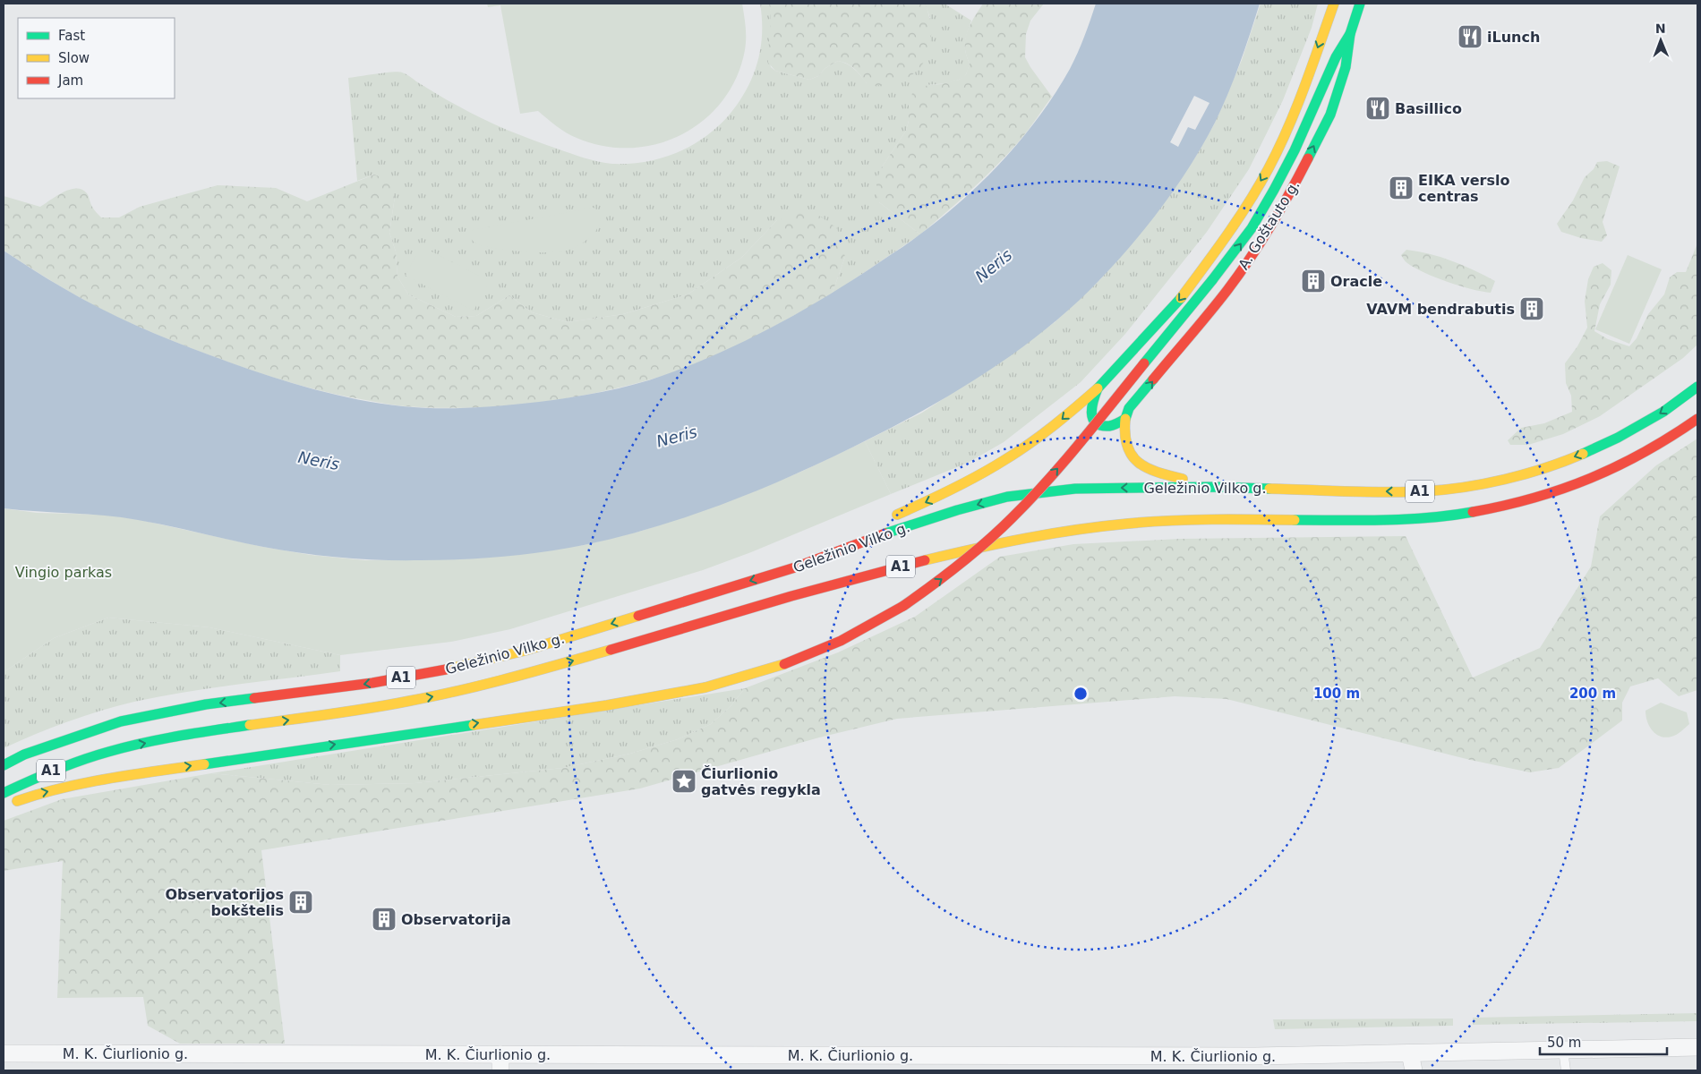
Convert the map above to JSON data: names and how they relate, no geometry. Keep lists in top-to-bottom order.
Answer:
{
  "streets": {
    "main road": ["A. Goštauto g.", "Geležinio Vilko g.", "A1"],
    "street": ["M. K. Čiurlionio g."]
  },
  "water": ["Neris"],
  "parks": ["Vingio parkas"],
  "places": {
    "restaurant": ["iLunch", "Basillico"],
    "building": [
      "EIKA verslo centras",
      "Oracle",
      "VAVM bendrabutis",
      "Observatorijos bokštelis",
      "Observatorija"
    ],
    "place": ["Čiurlionio gatvės regykla"]
  },
  "legend": ["Fast", "Slow", "Jam"],
  "scale_bar": "50 m",
  "north": "top",
  "rings": ["100 m", "200 m"]
}
